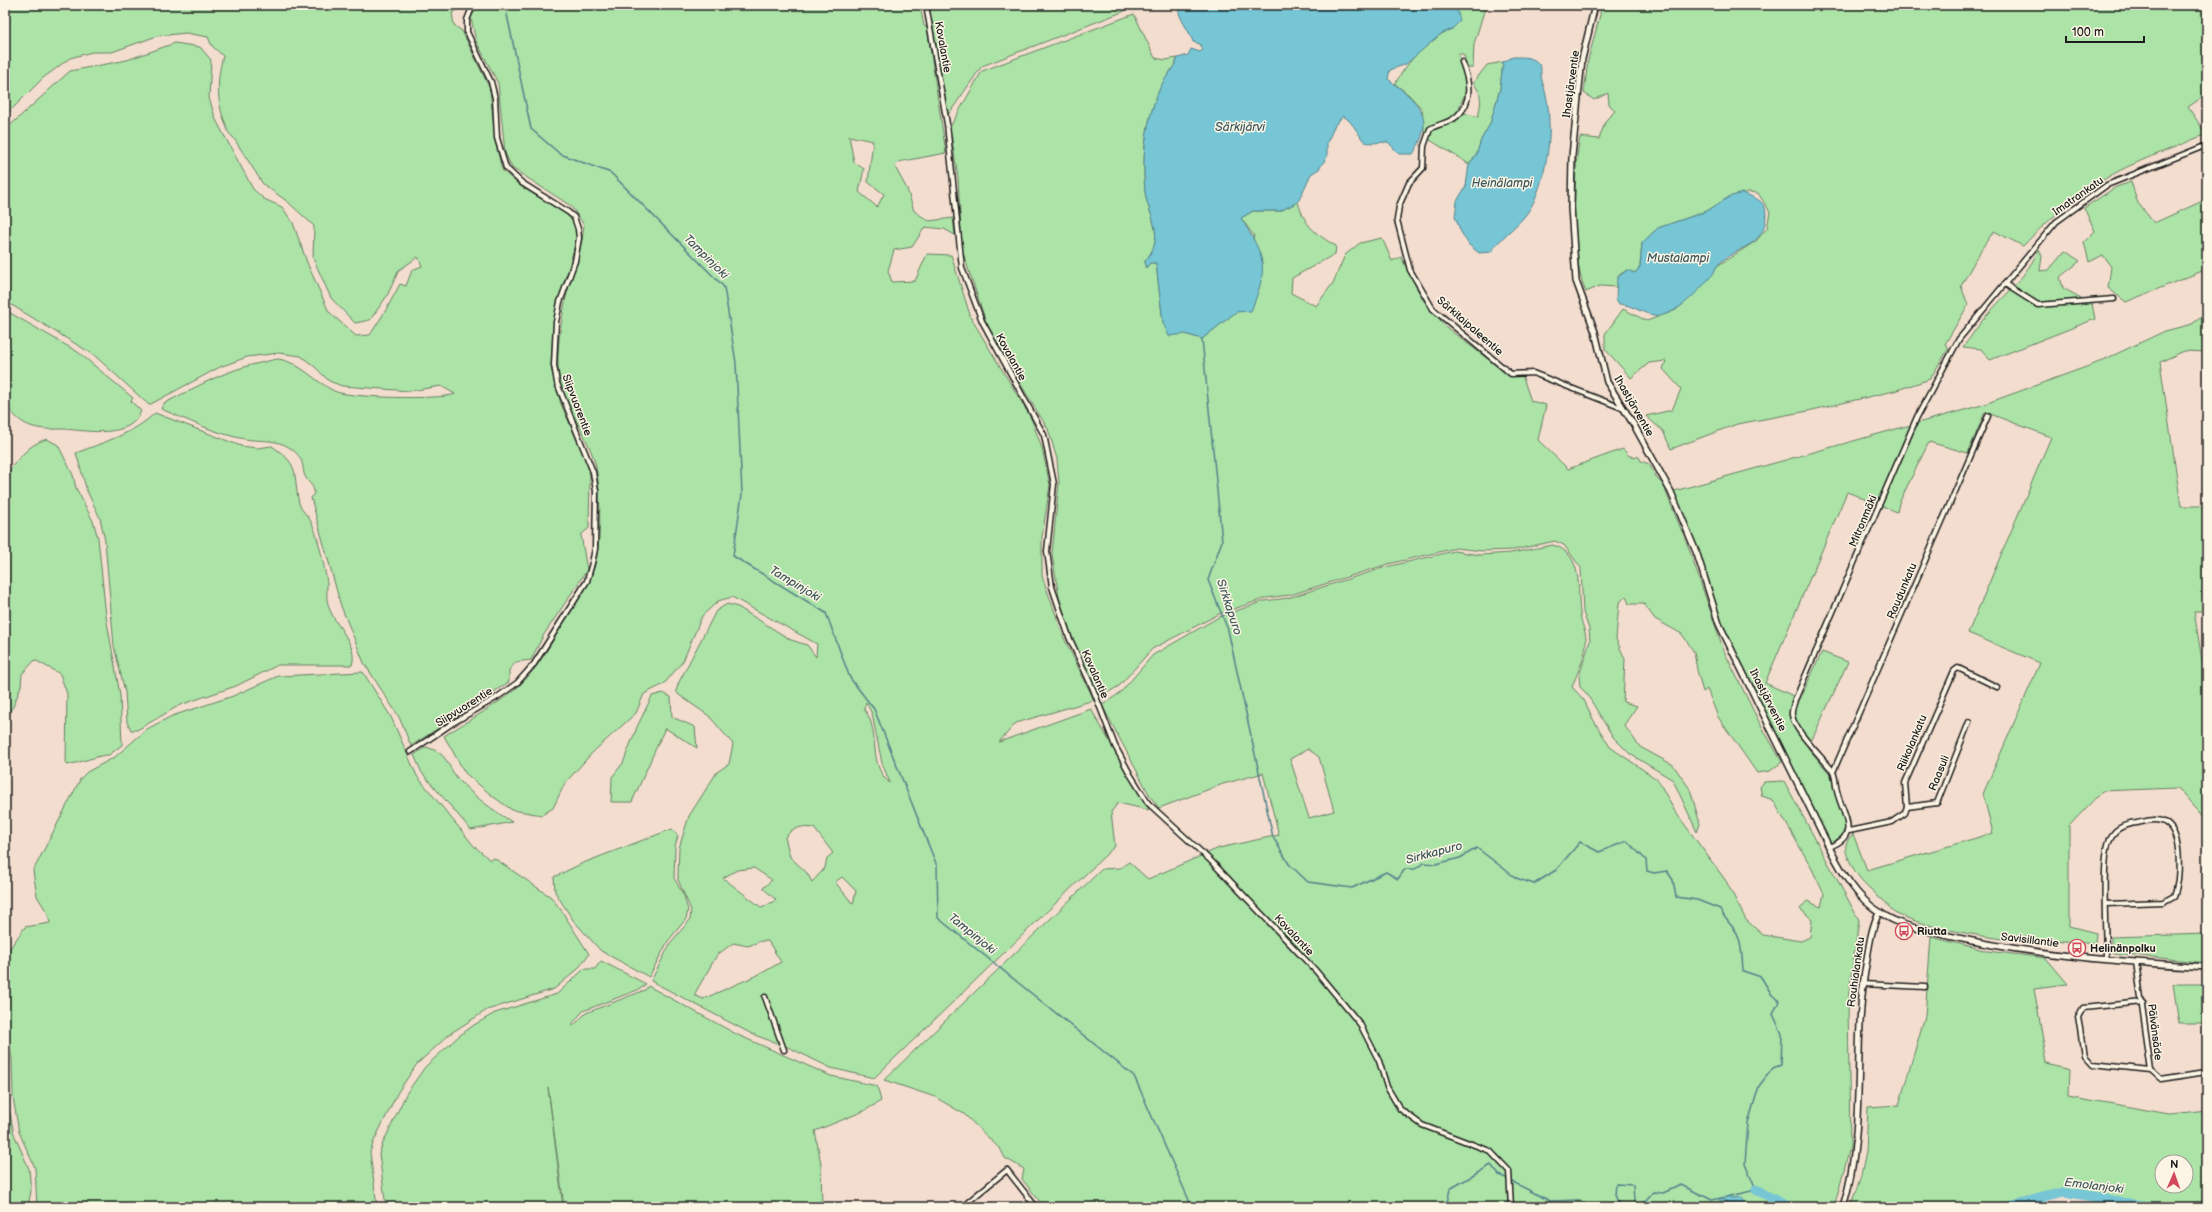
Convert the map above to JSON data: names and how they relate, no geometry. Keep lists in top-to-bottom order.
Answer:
{
  "streets": {
    "street": [
      "Kovalantie",
      "Ihastjärventie",
      "Imatrankatu",
      "Särkitaipaleentie",
      "Siipvuorentie",
      "Mitronmäki",
      "Raudunkatu",
      "Riikolankatu",
      "Raasuli",
      "Savisillantie",
      "Rouhialankatu",
      "Päivänsäde"
    ]
  },
  "crossings": [
    ["Ihastjärventie", "Särkitaipaleentie"],
    ["Imatrankatu", "Mitronmäki"],
    ["Mitronmäki", "Raudunkatu"],
    ["Riikolankatu", "Raasuli"],
    ["Savisillantie", "Rouhialankatu"],
    ["Savisillantie", "Päivänsäde"]
  ],
  "water": [
    "Särkijärvi",
    "Heinälampi",
    "Tampinjoki",
    "Mustalampi",
    "Sirkkapuro",
    "Emolanjoki"
  ],
  "places": {
    "bus stop": ["Riutta", "Helinänpolku"]
  },
  "scale_bar": "100 m",
  "north": "top"
}
